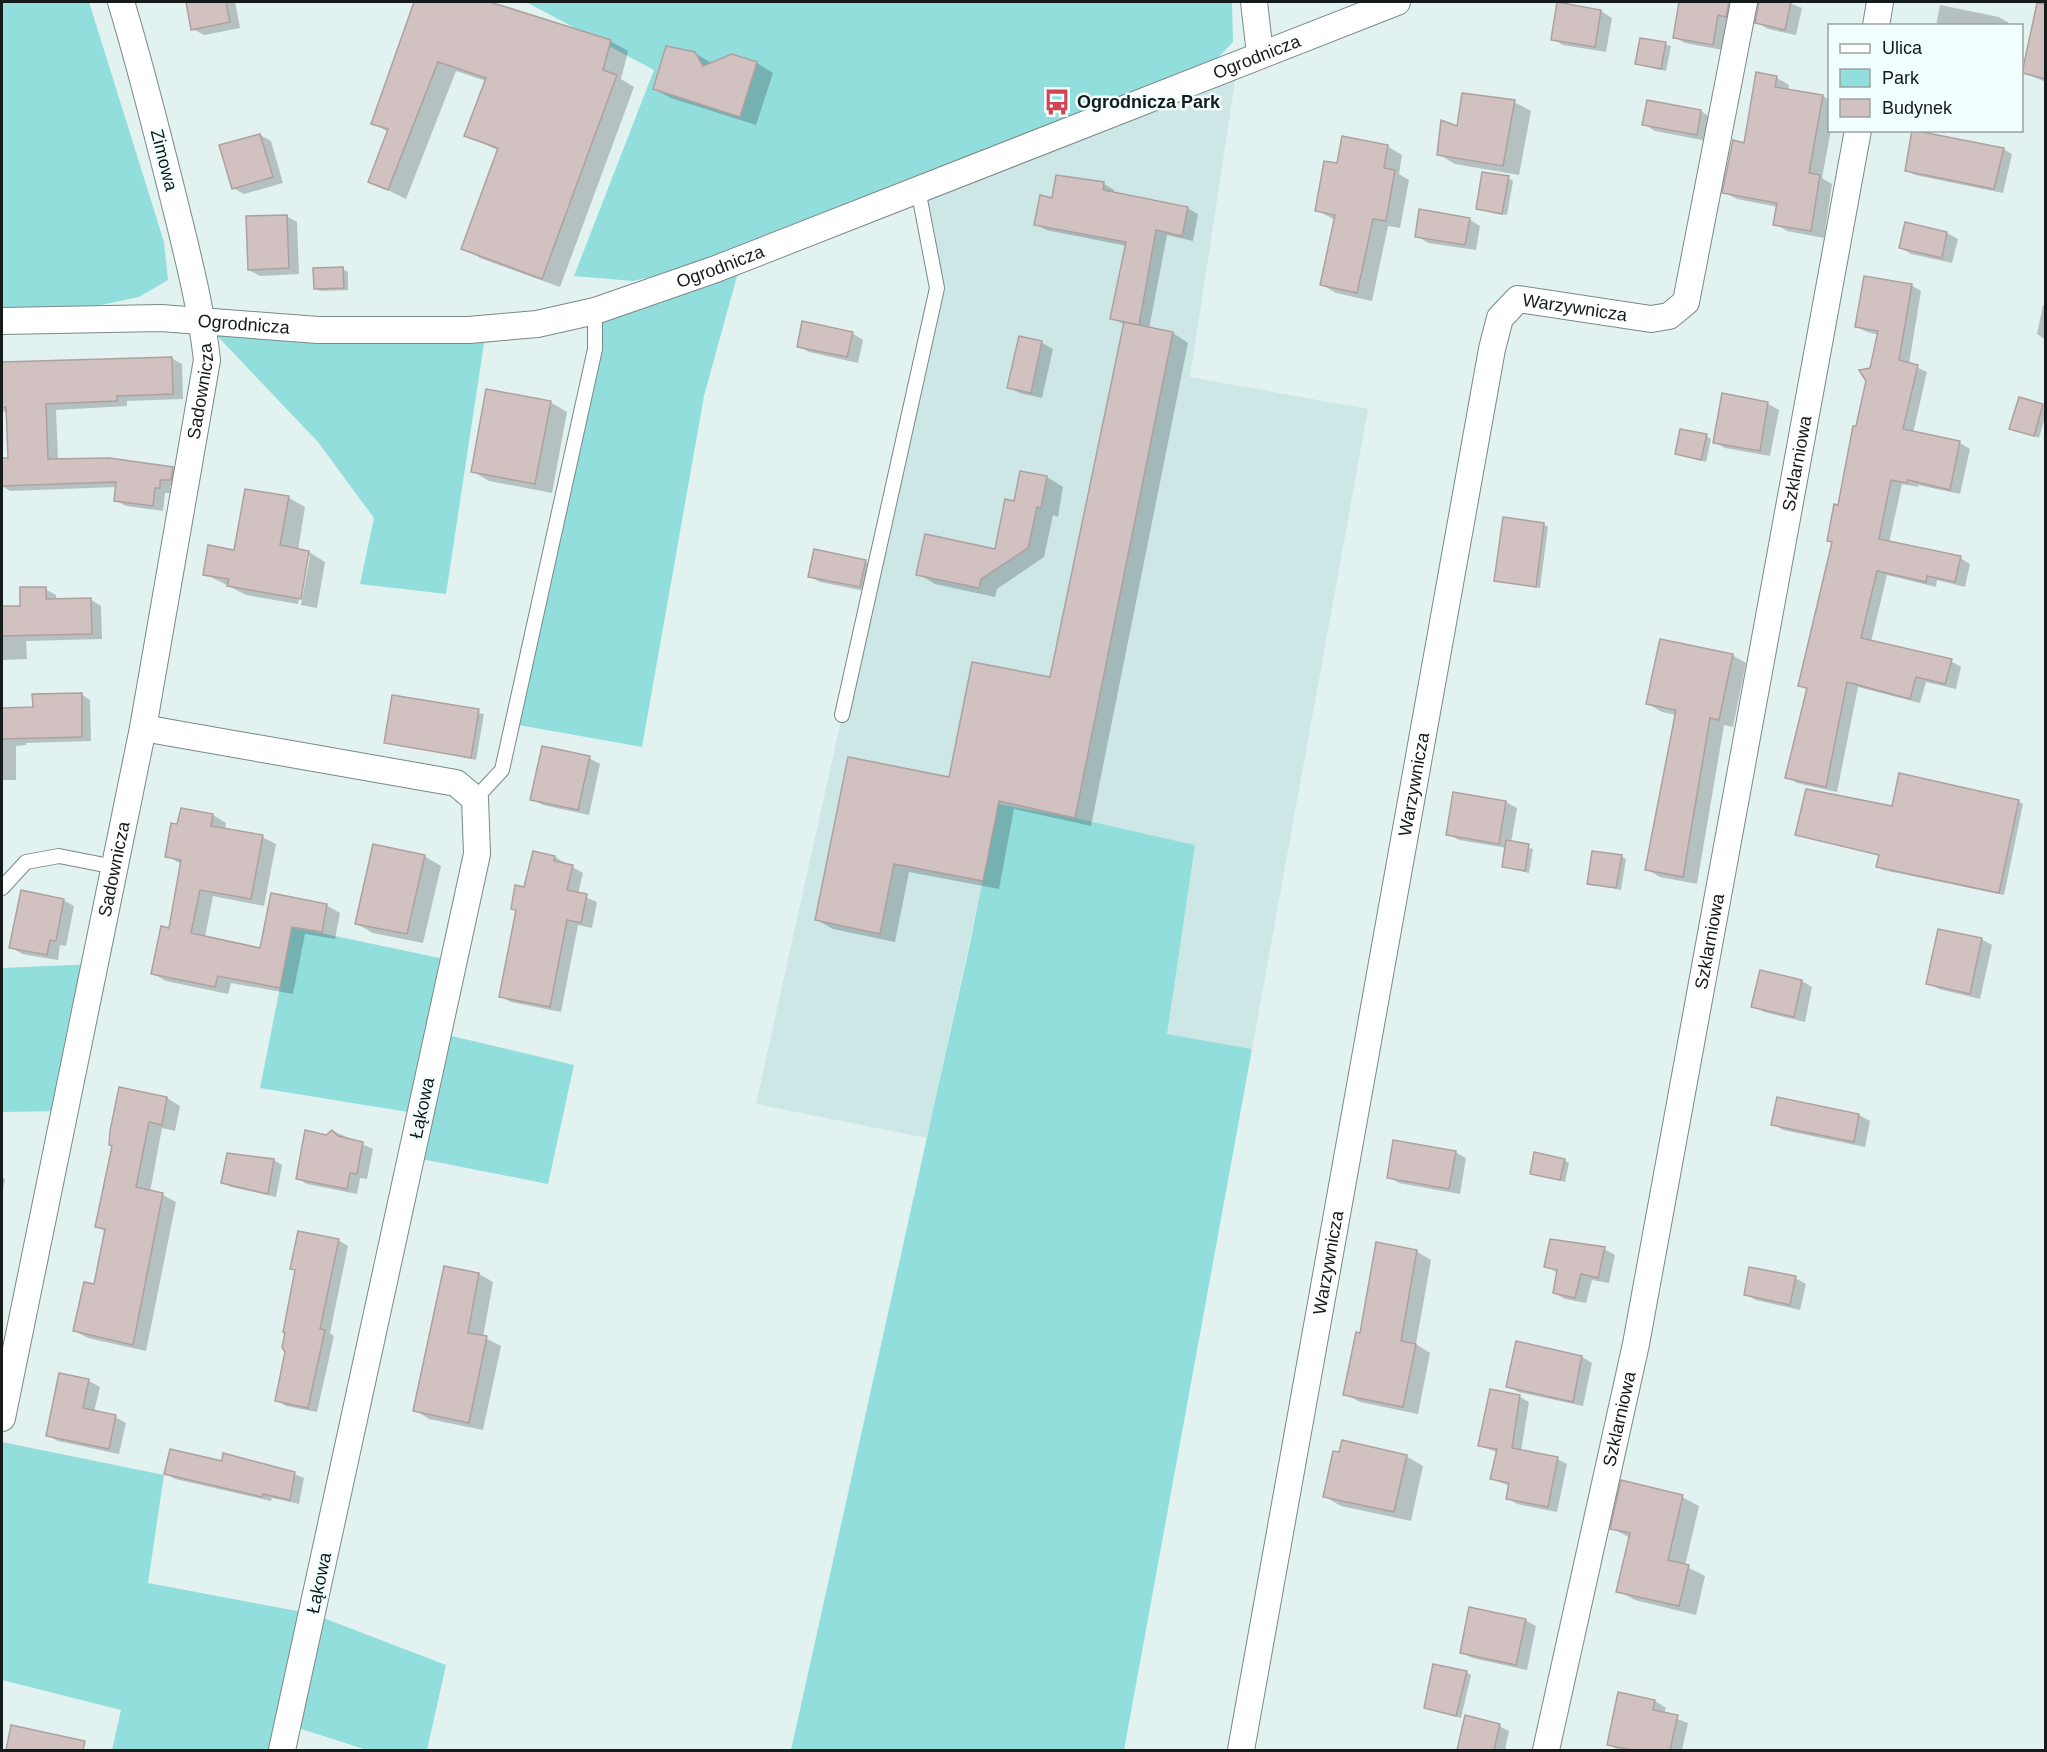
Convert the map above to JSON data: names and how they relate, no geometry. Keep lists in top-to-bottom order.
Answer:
{
  "streets": {
    "street": [
      "Ogrodnicza",
      "Zimowa",
      "Warzywnicza",
      "Sadownicza",
      "Szklarniowa",
      "Łąkowa"
    ]
  },
  "crossings": [
    ["Ogrodnicza", "Zimowa"],
    ["Ogrodnicza", "Sadownicza"],
    ["Zimowa", "Sadownicza"]
  ],
  "places": {
    "bus stop": ["Ogrodnicza Park"]
  },
  "legend": ["Ulica", "Park", "Budynek"]
}
